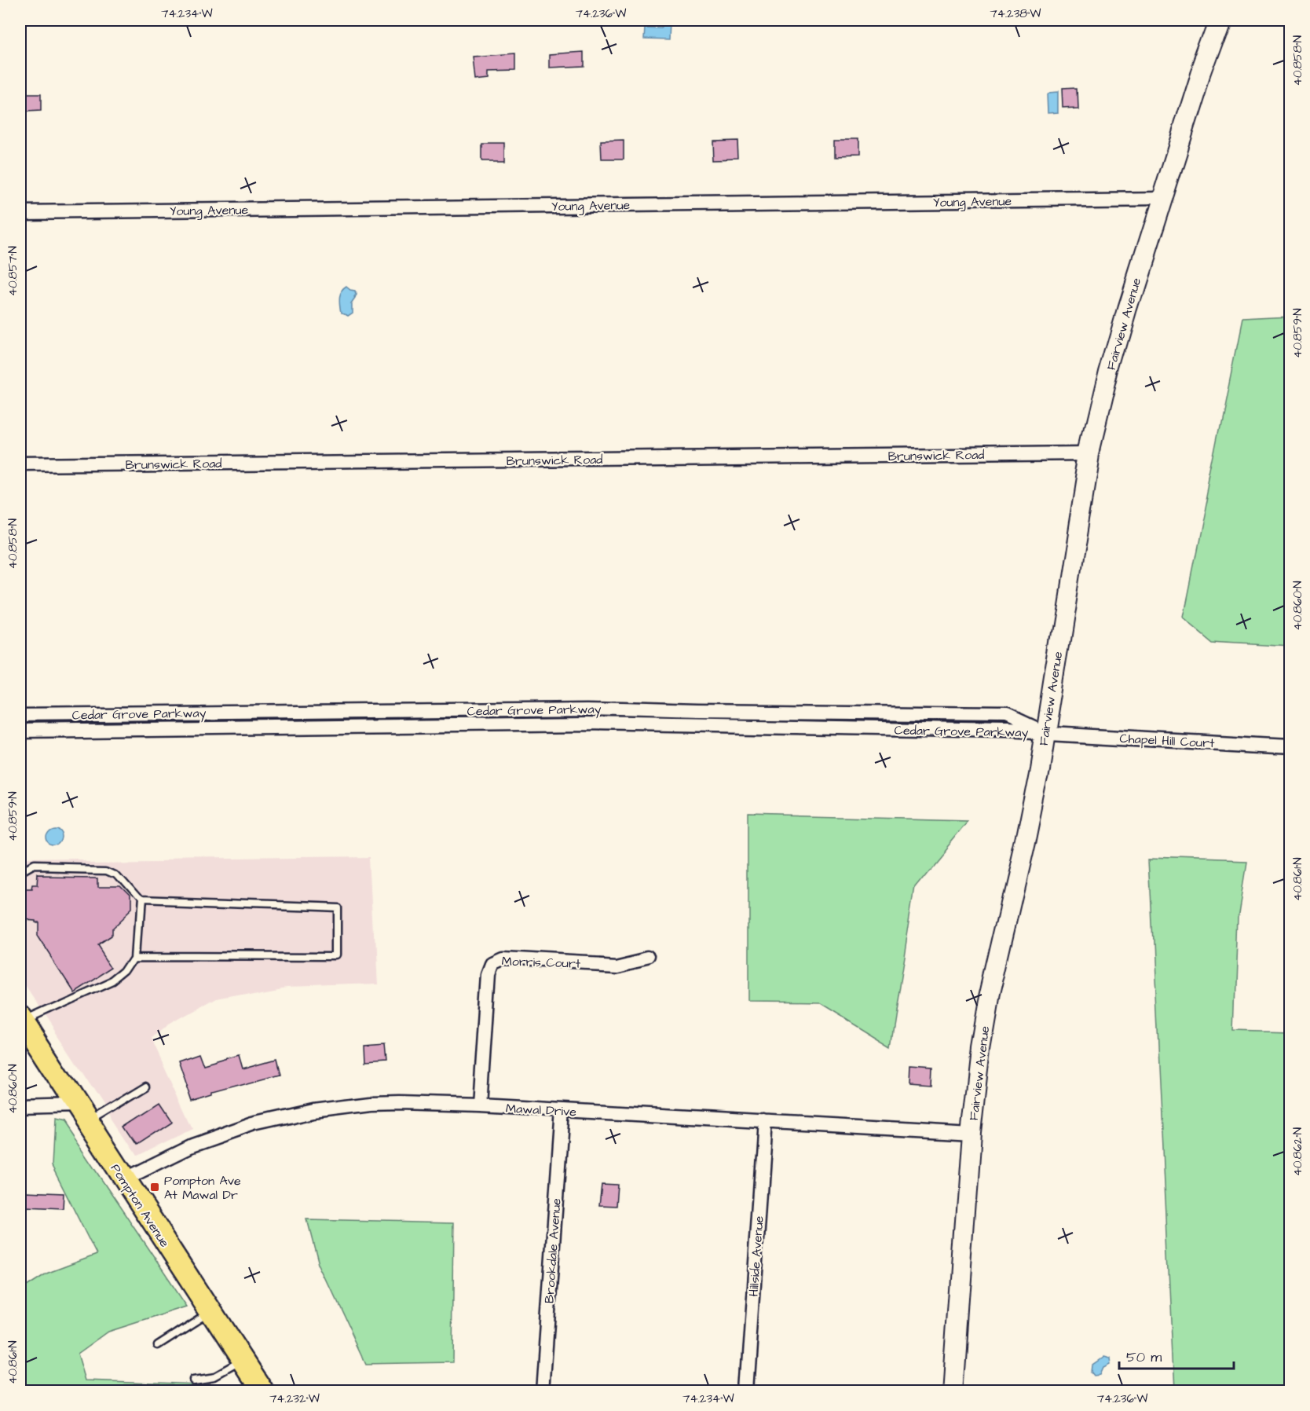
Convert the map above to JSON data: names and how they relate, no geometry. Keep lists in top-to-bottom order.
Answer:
{
  "streets": {
    "main road": ["Fairview Avenue", "Pompton Avenue"],
    "street": [
      "Young Avenue",
      "Brunswick Road",
      "Cedar Grove Parkway",
      "Chapel Hill Court",
      "Morris Court",
      "Mawal Drive",
      "Brookdale Avenue",
      "Hillside Avenue"
    ]
  },
  "crossings": [
    ["Young Avenue", "Fairview Avenue"],
    ["Fairview Avenue", "Brunswick Road"],
    ["Fairview Avenue", "Cedar Grove Parkway"],
    ["Fairview Avenue", "Chapel Hill Court"],
    ["Fairview Avenue", "Mawal Drive"],
    ["Cedar Grove Parkway", "Chapel Hill Court"],
    ["Morris Court", "Mawal Drive"],
    ["Mawal Drive", "Pompton Avenue"],
    ["Mawal Drive", "Brookdale Avenue"],
    ["Mawal Drive", "Hillside Avenue"]
  ],
  "places": {
    "transit": ["Pompton Ave At Mawal Dr"]
  },
  "scale_bar": "50 m",
  "coordinates": [
    "74.234°W",
    "74.236°W",
    "74.238°W",
    "40.858°N",
    "40.857°N",
    "40.859°N",
    "40.860°N",
    "40.861°N",
    "40.862°N",
    "74.232°W"
  ]
}
